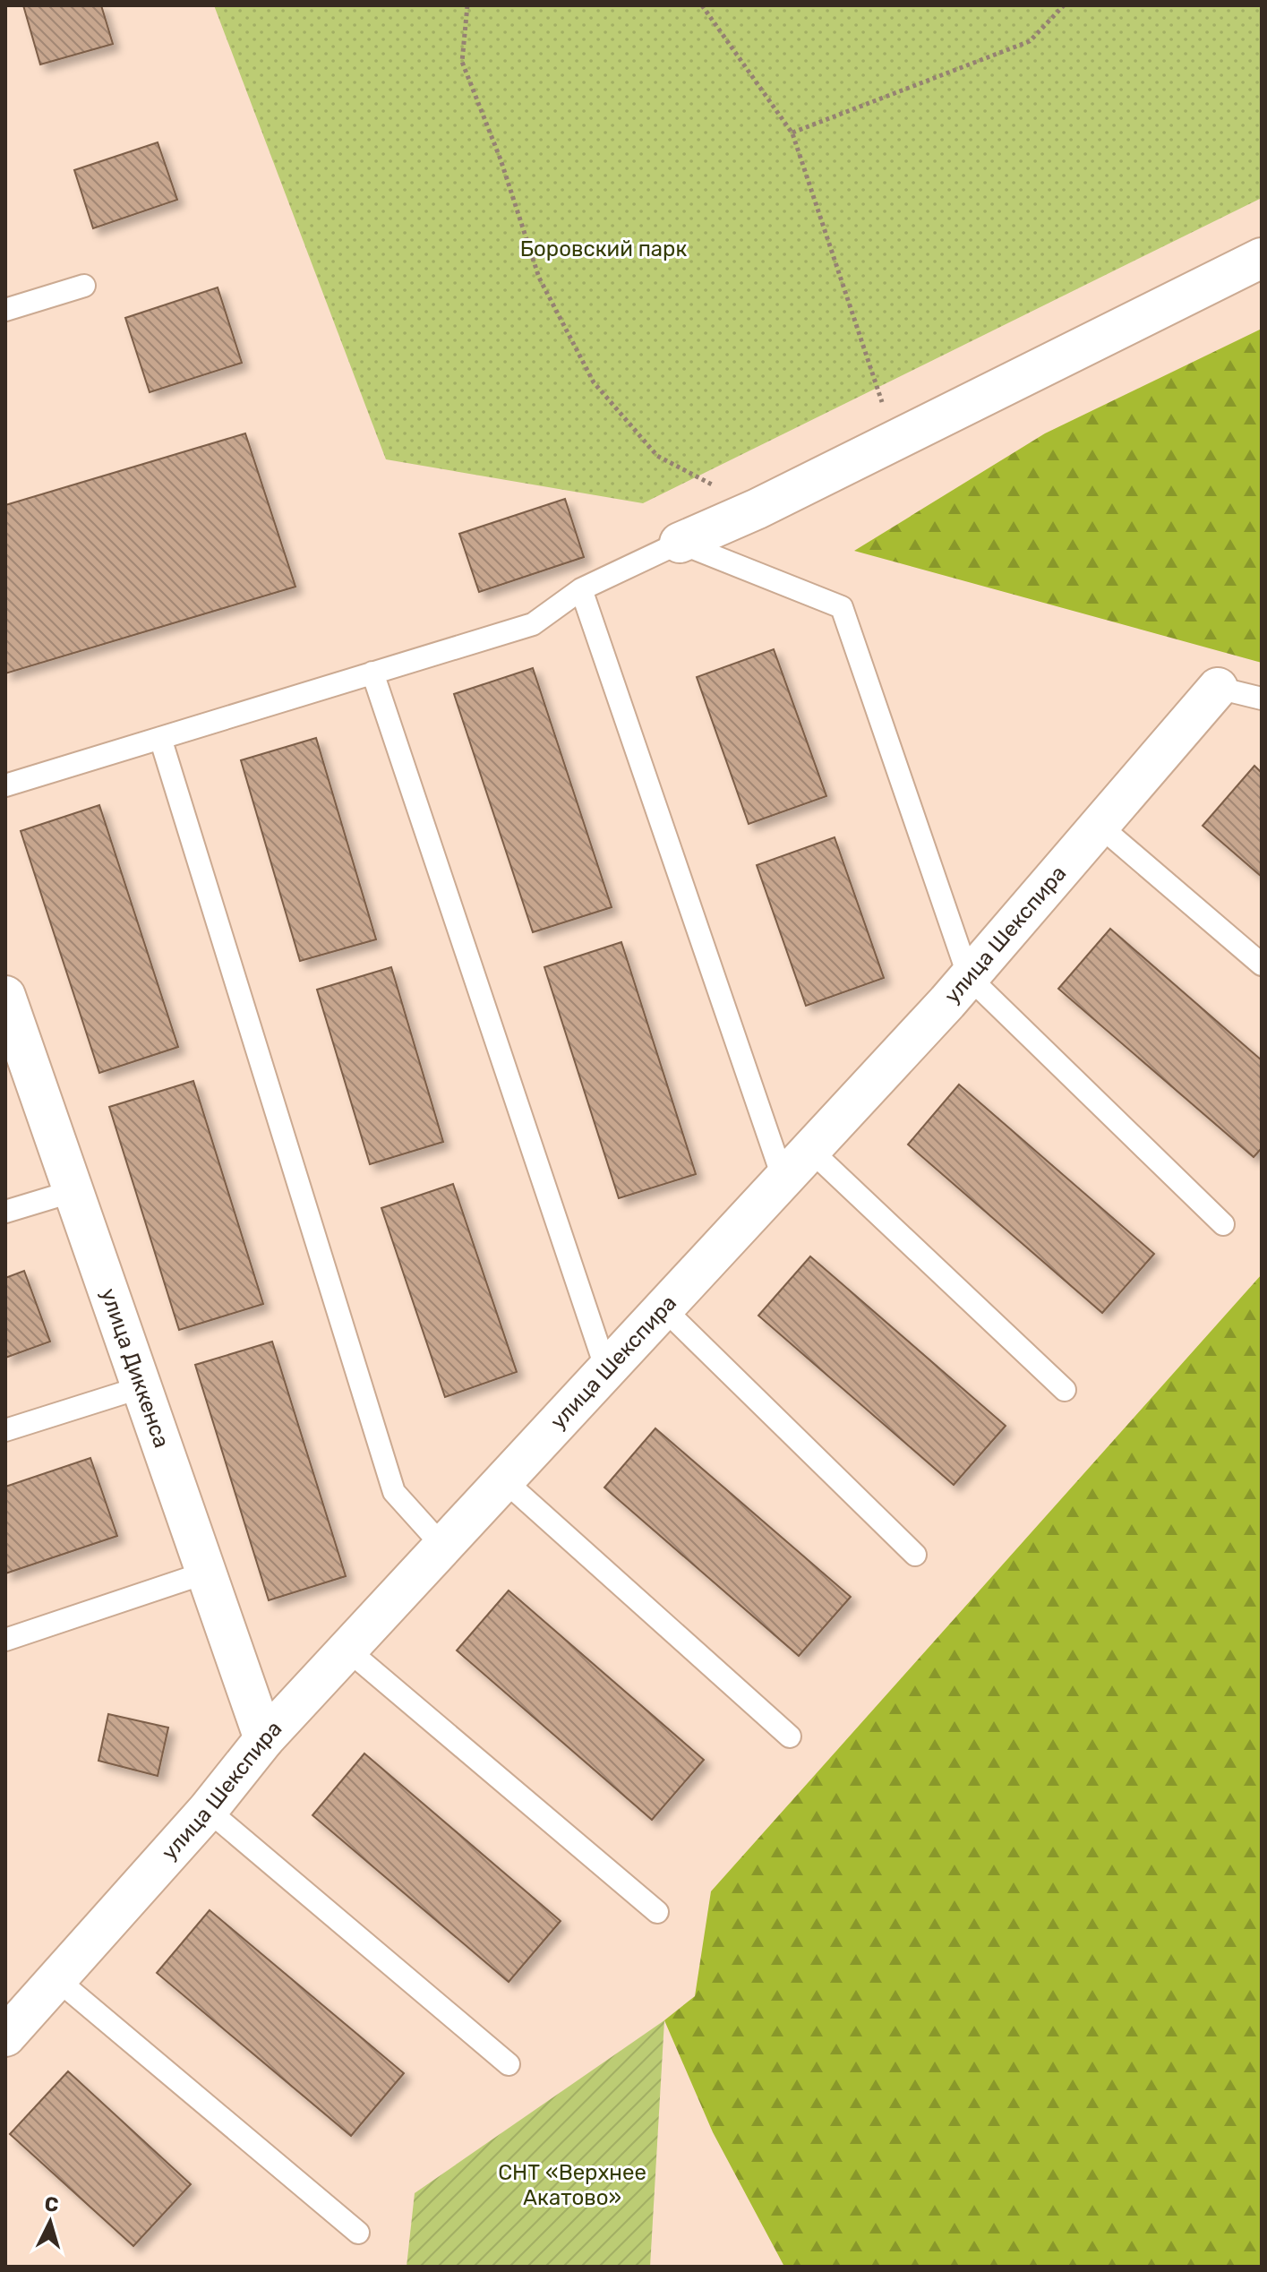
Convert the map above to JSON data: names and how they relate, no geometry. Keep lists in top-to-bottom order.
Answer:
{
  "streets": {
    "street": ["улица Шекспира", "улица Диккенса"]
  },
  "crossings": [
    ["улица Шекспира", "улица Диккенса"]
  ],
  "parks": ["Боровский парк", "СНТ «Верхнее Акатово»"],
  "north": "top"
}
